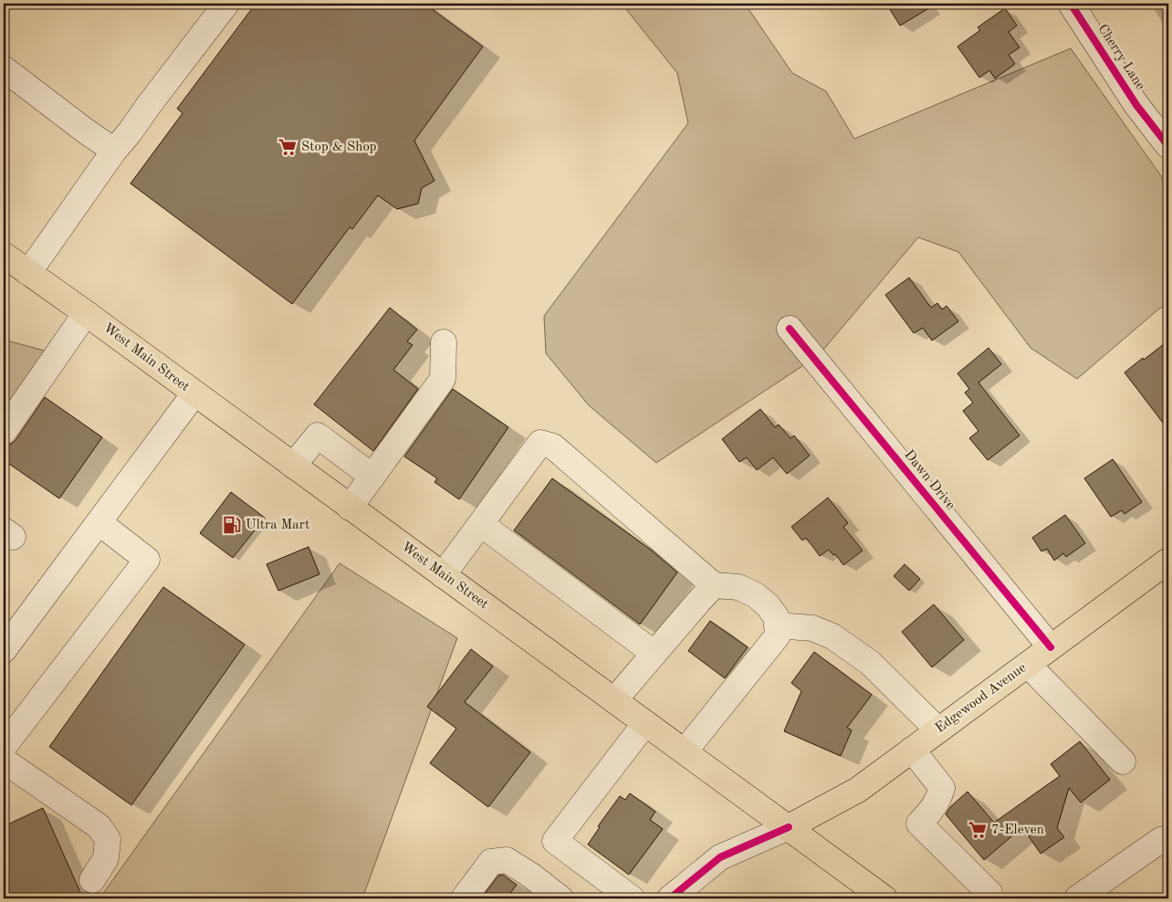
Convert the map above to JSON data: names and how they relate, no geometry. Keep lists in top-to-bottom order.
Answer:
{
  "streets": {
    "main road": ["West Main Street", "Edgewood Avenue"],
    "street": ["Cherry Lane", "Dawn Drive"]
  },
  "crossings": [
    ["West Main Street", "Edgewood Avenue"],
    ["Dawn Drive", "Edgewood Avenue"]
  ],
  "places": {
    "supermarket": ["Stop & Shop", "7-Eleven"],
    "fuel station": ["Ultra Mart"]
  }
}
